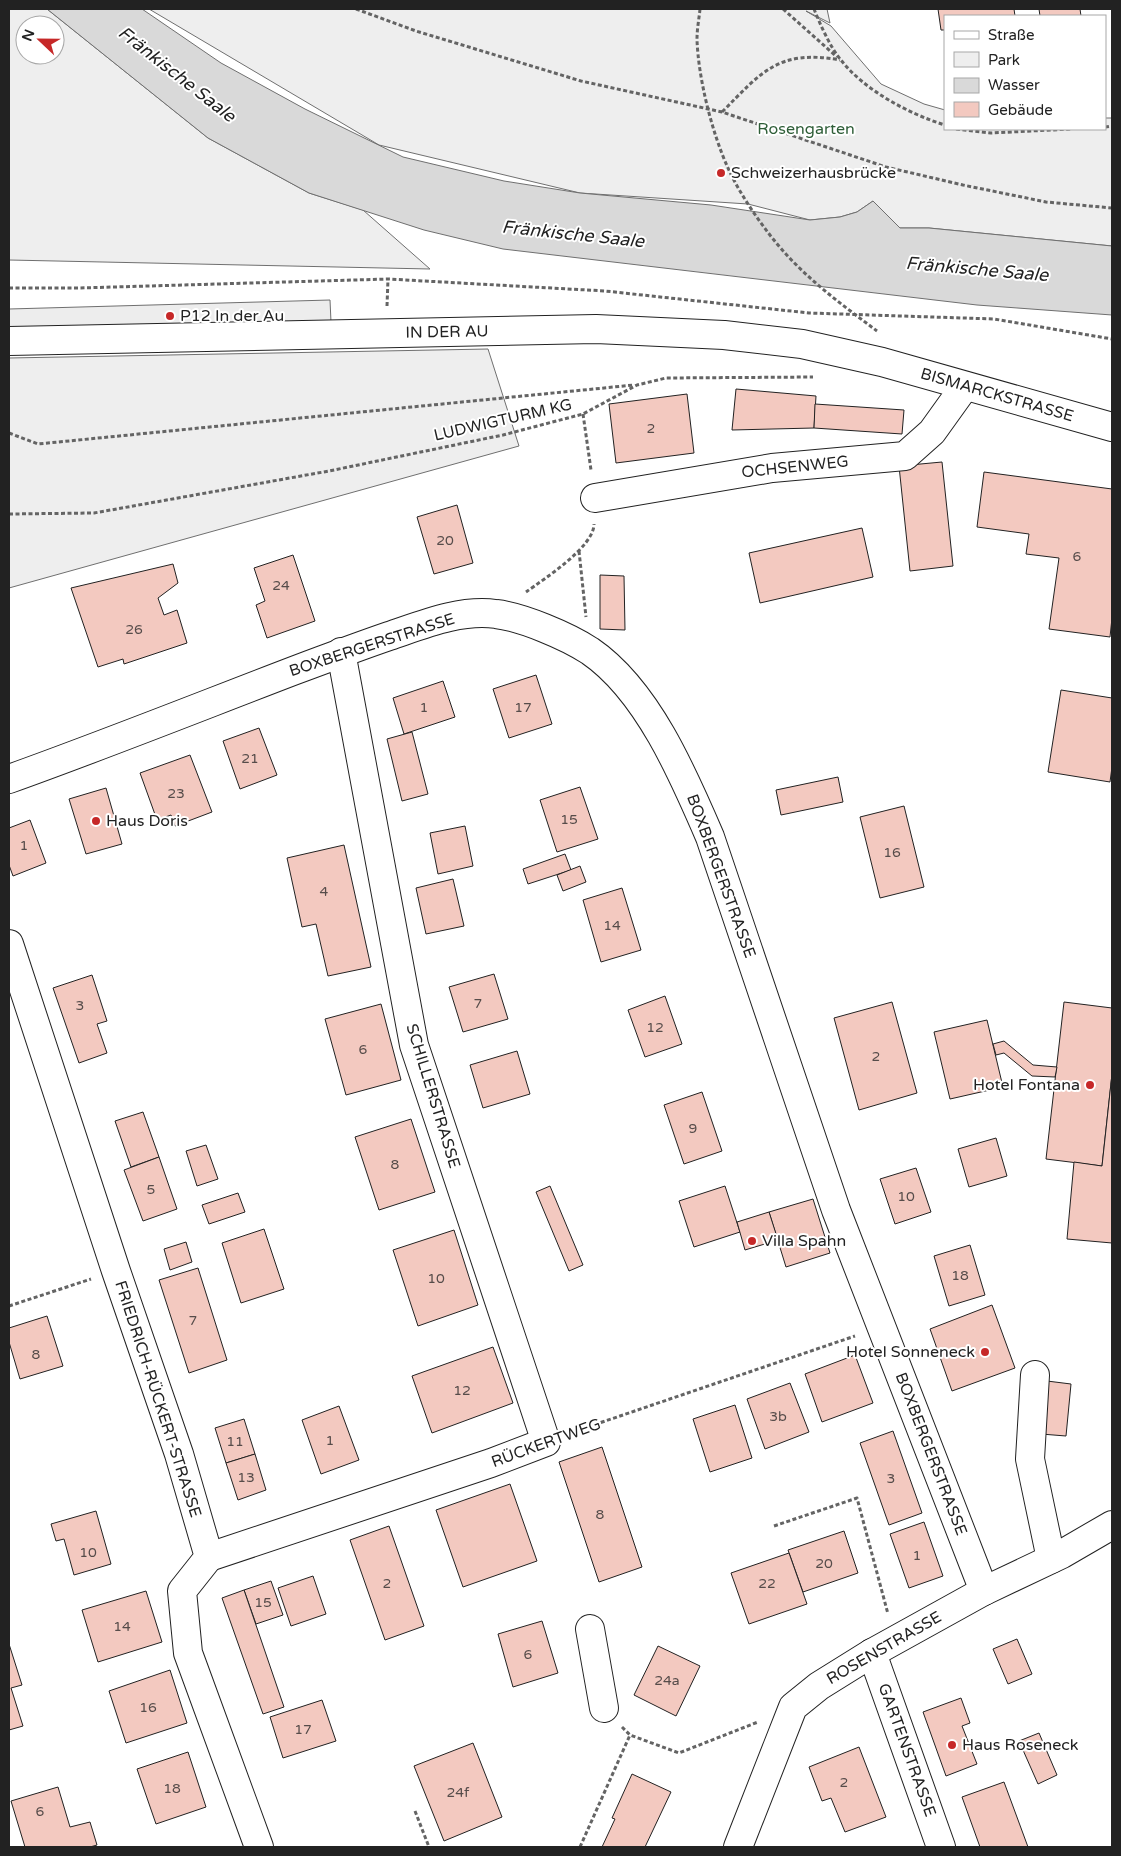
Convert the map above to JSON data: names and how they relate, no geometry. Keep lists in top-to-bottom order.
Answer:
{
  "streets": {
    "street": [
      "IN DER AU",
      "BISMARCKSTRASSE",
      "OCHSENWEG",
      "BOXBERGERSTRASSE",
      "SCHILLERSTRASSE",
      "FRIEDRICH-RÜCKERT-STRASSE",
      "RÜCKERTWEG",
      "ROSENSTRASSE",
      "GARTENSTRASSE"
    ],
    "path": ["LUDWIGTURM KG"]
  },
  "crossings": [
    ["IN DER AU", "BISMARCKSTRASSE"],
    ["BISMARCKSTRASSE", "OCHSENWEG"],
    ["BOXBERGERSTRASSE", "SCHILLERSTRASSE"],
    ["BOXBERGERSTRASSE", "RÜCKERTWEG"],
    ["BOXBERGERSTRASSE", "ROSENSTRASSE"],
    ["SCHILLERSTRASSE", "RÜCKERTWEG"],
    ["FRIEDRICH-RÜCKERT-STRASSE", "RÜCKERTWEG"],
    ["ROSENSTRASSE", "GARTENSTRASSE"]
  ],
  "water": ["Fränkische Saale"],
  "parks": ["Rosengarten"],
  "places": [
    "Schweizerhausbrücke",
    "P12 In der Au",
    "Haus Doris",
    "Hotel Fontana",
    "Villa Spahn",
    "Hotel Sonneneck",
    "Haus Roseneck"
  ],
  "house_numbers": [
    "2",
    "20",
    "6",
    "24",
    "26",
    "1",
    "17",
    "21",
    "23",
    "15",
    "1",
    "16",
    "4",
    "14",
    "7",
    "3",
    "12",
    "6",
    "2",
    "9",
    "8",
    "5",
    "10",
    "18",
    "10",
    "7",
    "8",
    "12",
    "3b",
    "1",
    "11",
    "13",
    "3",
    "8",
    "10",
    "1",
    "20",
    "2",
    "22",
    "15",
    "14",
    "6",
    "24a",
    "16",
    "17",
    "2",
    "18",
    "24f",
    "6"
  ],
  "legend": [
    "Straße",
    "Park",
    "Wasser",
    "Gebäude"
  ],
  "north": "left"
}
